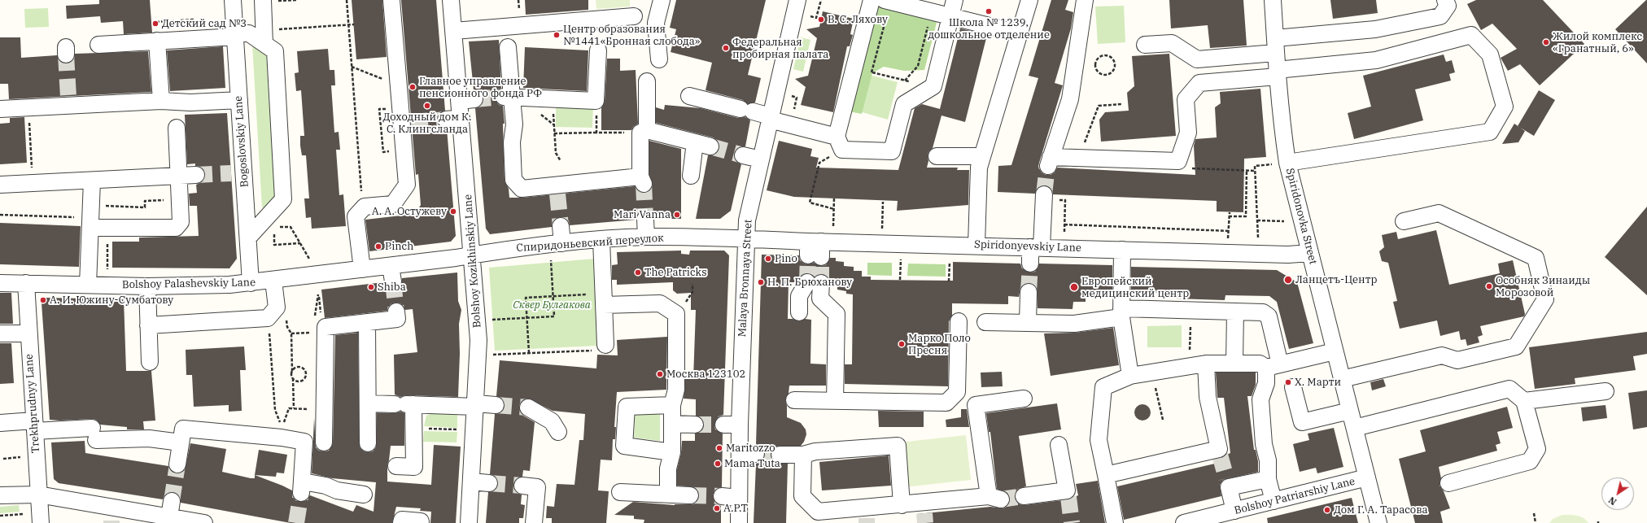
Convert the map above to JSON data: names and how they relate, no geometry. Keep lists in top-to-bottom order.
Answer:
{
  "streets": {
    "street": [
      "Bogoslovskiy Lane",
      "Spiridonovka Street",
      "Спиридоньевский переулок",
      "Spiridonyevskiy Lane",
      "Bolshoy Kozikhinskiy Lane",
      "Malaya Bronnaya Street",
      "Bolshoy Palashevskiy Lane",
      "Trekhprudnyy Lane",
      "Bolshoy Patriarshiy Lane"
    ]
  },
  "crossings": [
    ["Bogoslovskiy Lane", "Bolshoy Palashevskiy Lane"],
    ["Spiridonovka Street", "Spiridonyevskiy Lane"],
    ["Spiridonovka Street", "Bolshoy Patriarshiy Lane"],
    ["Спиридоньевский переулок", "Spiridonyevskiy Lane"],
    ["Спиридоньевский переулок", "Bolshoy Kozikhinskiy Lane"],
    ["Спиридоньевский переулок", "Malaya Bronnaya Street"],
    ["Спиридоньевский переулок", "Bolshoy Palashevskiy Lane"],
    ["Spiridonyevskiy Lane", "Malaya Bronnaya Street"],
    ["Bolshoy Kozikhinskiy Lane", "Bolshoy Palashevskiy Lane"],
    ["Bolshoy Palashevskiy Lane", "Trekhprudnyy Lane"]
  ],
  "parks": ["Сквер Булгакова"],
  "places": [
    "Школа № 1239, дошкольное отделение",
    "В. С. Ляхову",
    "Детский сад №3",
    "Центр образования №1441«Бронная слобода»",
    "Жилой комплекс «Гранатный, 6»",
    "Федеральная пробирная палата",
    "Главное управление пенсионного фонда РФ",
    "Доходный дом К. С. Клингсланда",
    "А. А. Остужеву",
    "Mari Vanna",
    "Pinch",
    "Pino",
    "The Patricks",
    "Ланцетъ-Центр",
    "Н. П. Брюханову",
    "Особняк Зинаиды Морозовой",
    "Shiba",
    "Европейский медицинский центр",
    "А. И. Южину-Сумбатову",
    "Марко Поло Пресня",
    "Москва 123102",
    "Х. Марти",
    "Maritozzo",
    "Mama Tuta",
    "А.Р.Т",
    "Дом Г. А. Тарасова"
  ],
  "north": "bottom left"
}
